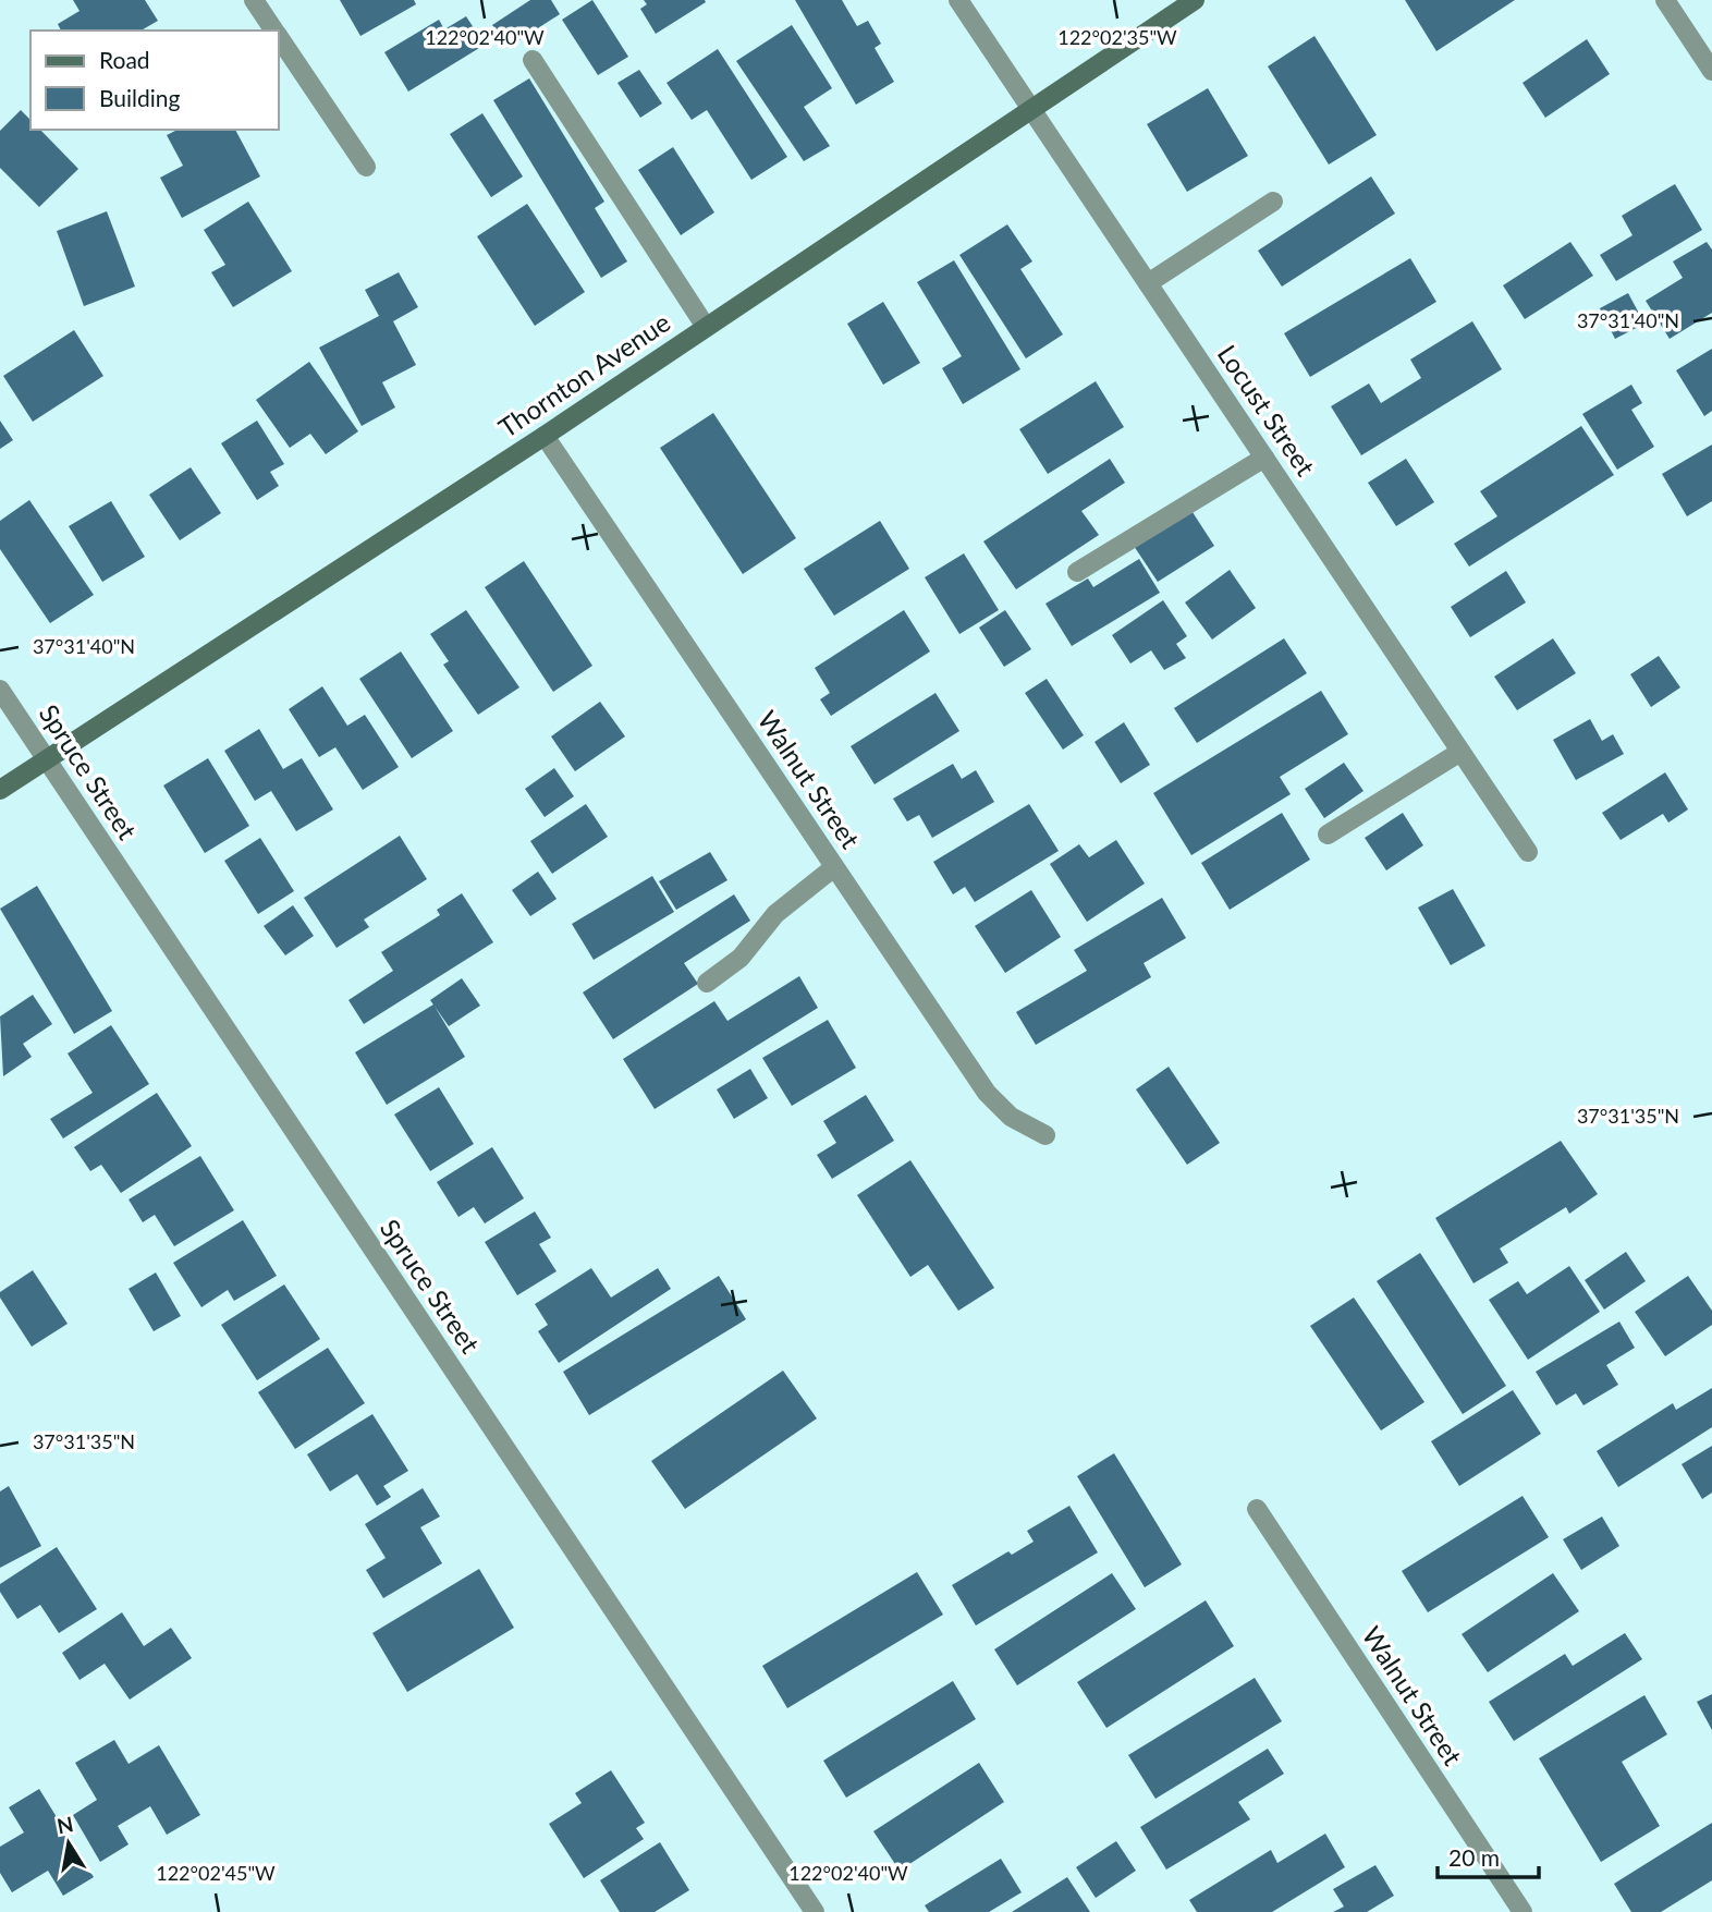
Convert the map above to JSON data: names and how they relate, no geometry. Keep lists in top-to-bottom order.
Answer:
{
  "streets": {
    "main road": ["Thornton Avenue"],
    "street": ["Locust Street", "Spruce Street", "Walnut Street"]
  },
  "crossings": [
    ["Thornton Avenue", "Locust Street"],
    ["Thornton Avenue", "Spruce Street"],
    ["Thornton Avenue", "Walnut Street"]
  ],
  "legend": ["Road", "Building"],
  "scale_bar": "20 m",
  "north": "top",
  "coordinates": [
    "122°02'40\"W",
    "122°02'35\"W",
    "37°31'40\"N",
    "37°31'35\"N",
    "122°02'45\"W"
  ]
}
